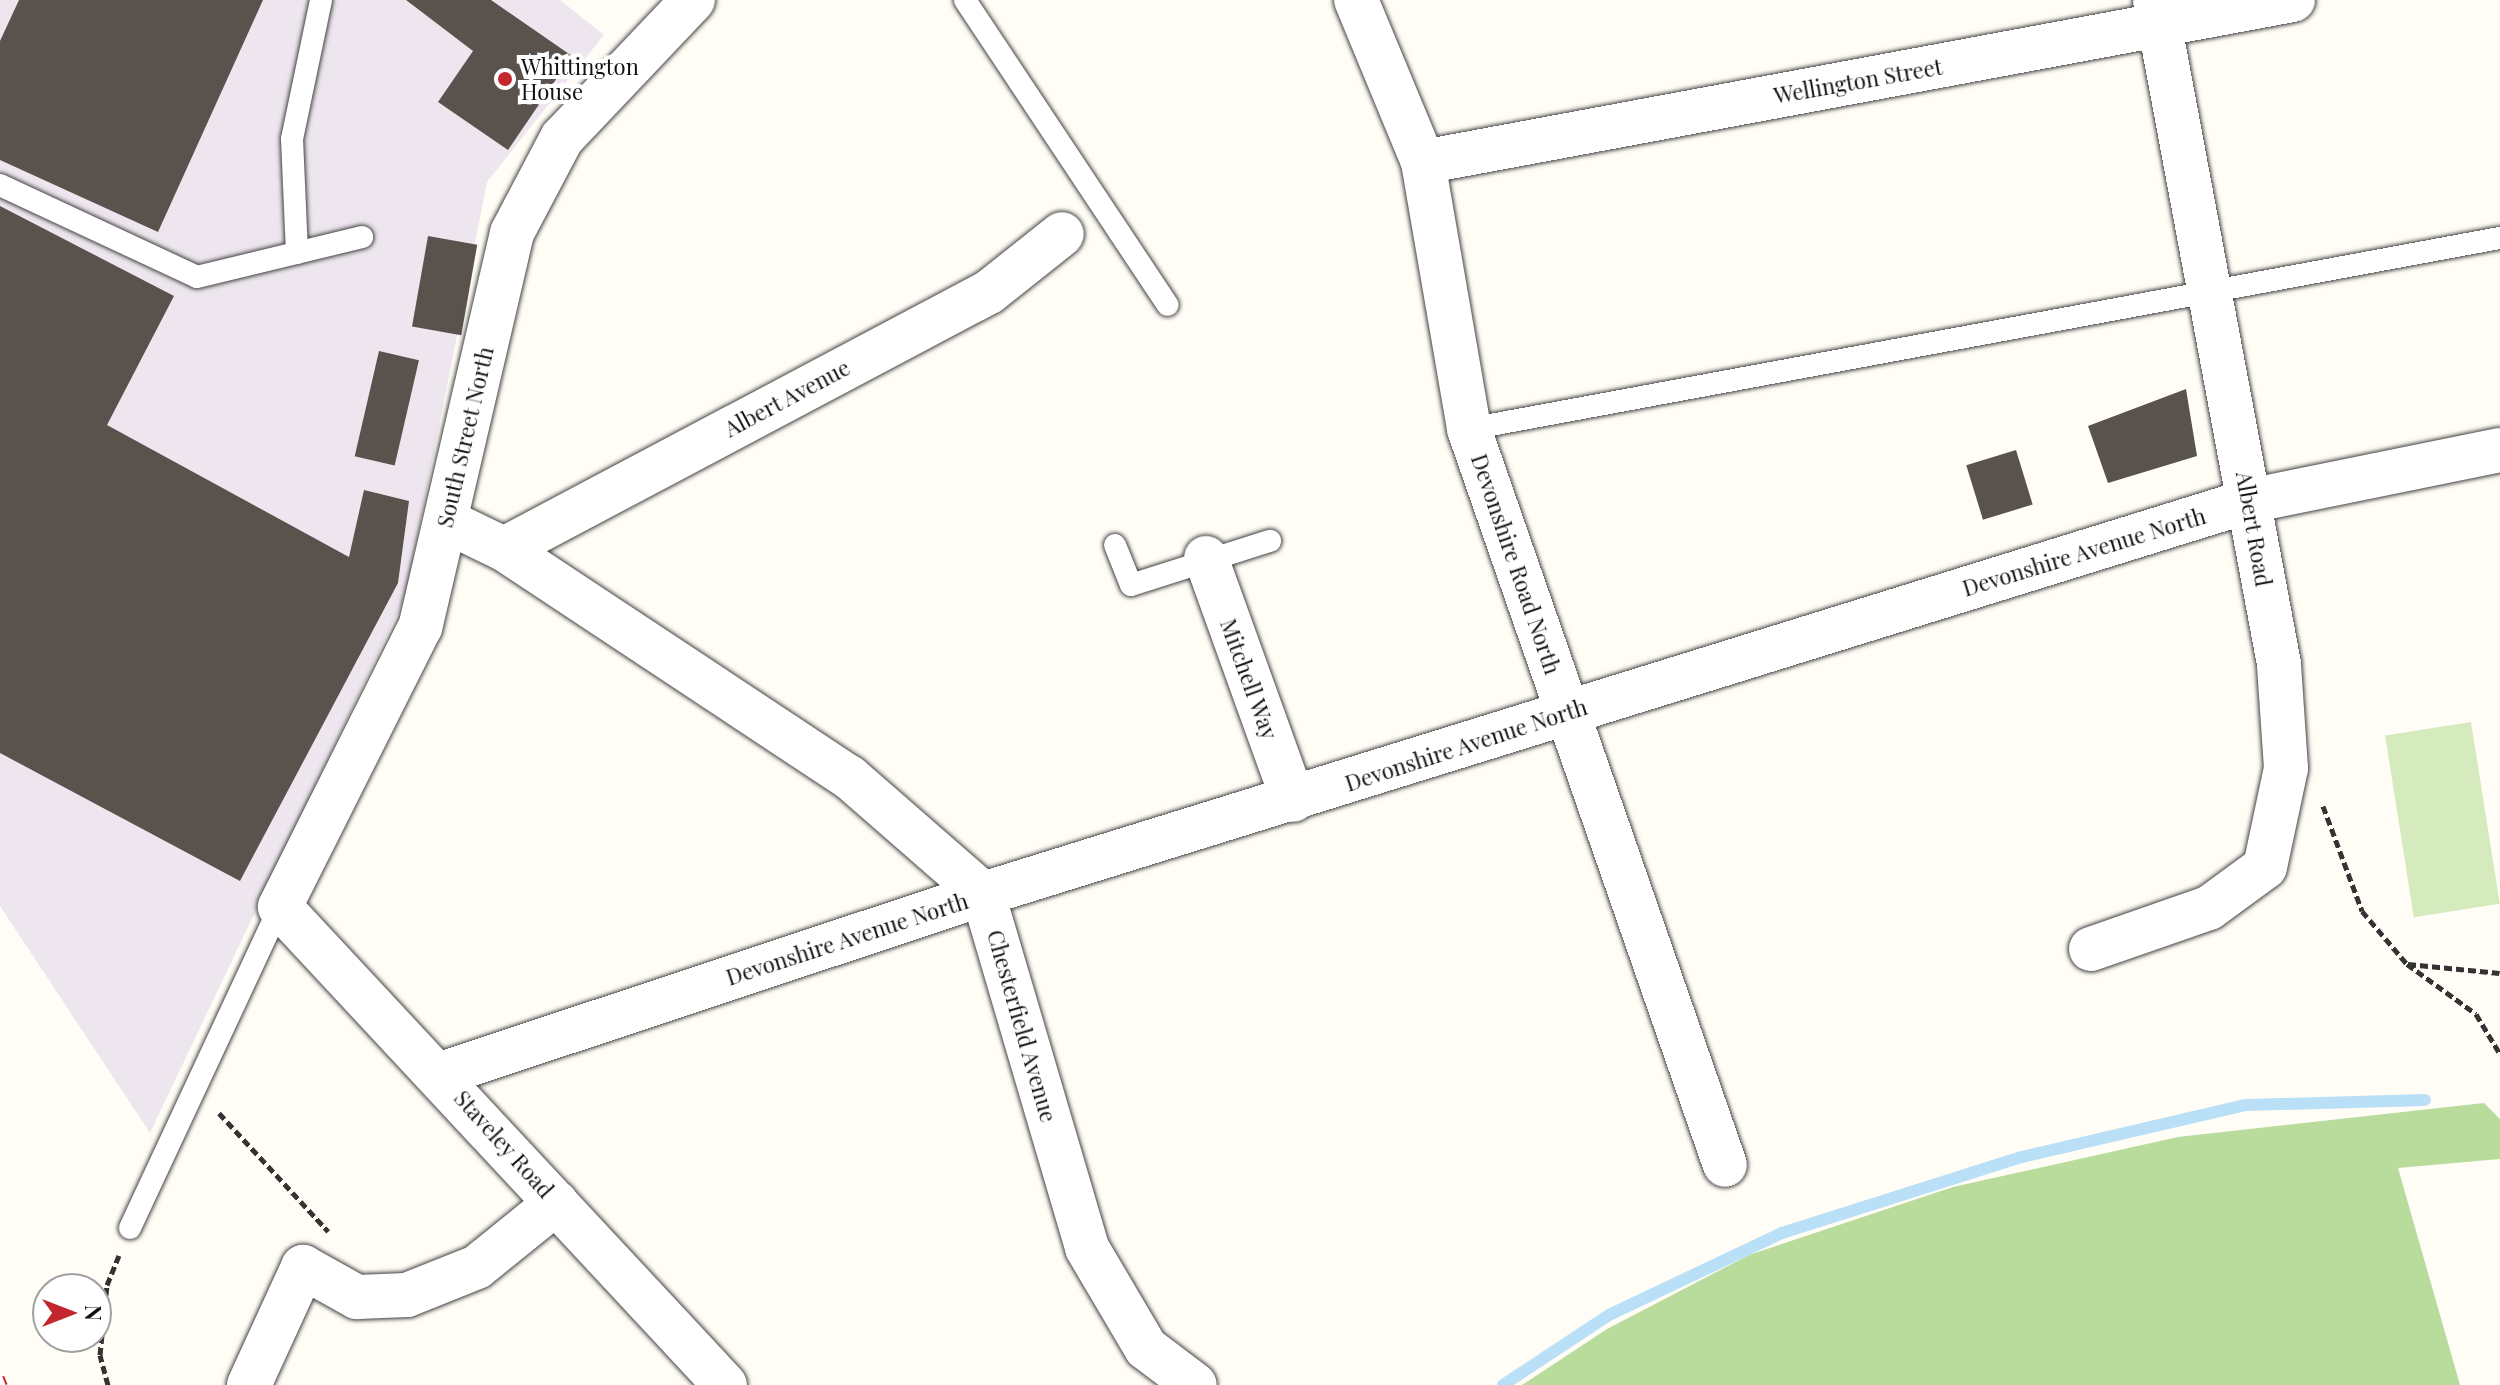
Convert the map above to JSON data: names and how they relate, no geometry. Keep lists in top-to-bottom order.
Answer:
{
  "streets": {
    "street": [
      "Wellington Street",
      "Albert Avenue",
      "South Street North",
      "Albert Road",
      "Devonshire Avenue North",
      "Devonshire Road North",
      "Mitchell Way",
      "Chesterfield Avenue",
      "Staveley Road"
    ]
  },
  "crossings": [
    ["Wellington Street", "Albert Road"],
    ["Wellington Street", "Devonshire Road North"],
    ["South Street North", "Staveley Road"],
    ["Albert Road", "Devonshire Avenue North"],
    ["Devonshire Avenue North", "Devonshire Road North"],
    ["Devonshire Avenue North", "Mitchell Way"],
    ["Devonshire Avenue North", "Chesterfield Avenue"],
    ["Devonshire Avenue North", "Staveley Road"]
  ],
  "places": ["Whittington House"],
  "north": "right"
}
